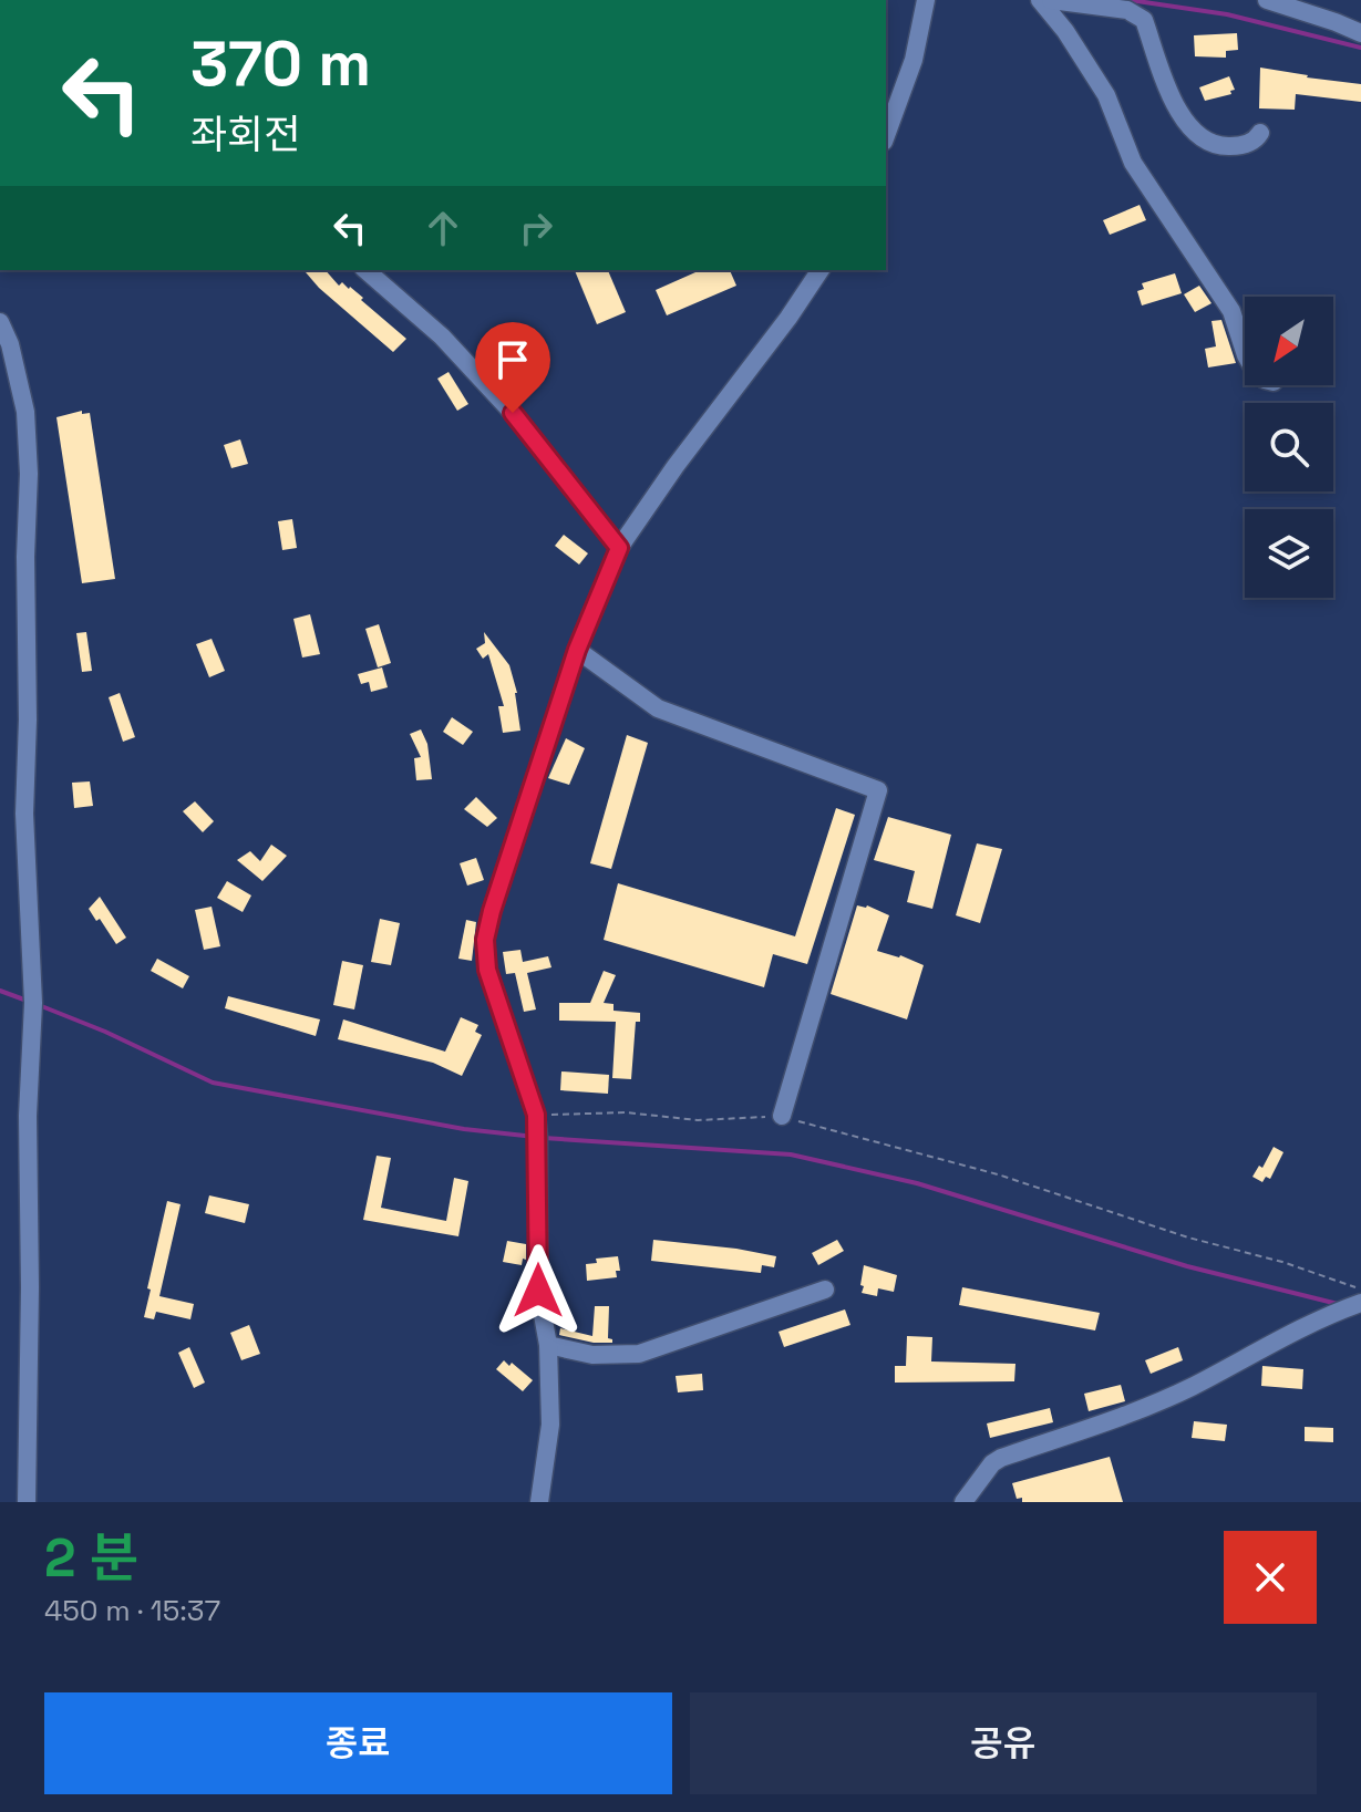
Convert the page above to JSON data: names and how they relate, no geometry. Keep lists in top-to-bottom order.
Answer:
{
  "north": "bottom left",
  "page": {
    "turn": ["370 m", "좌회전"],
    "heading": ["2 분", "450 m · 15:37"],
    "buttons": ["종료", "공유"]
  }
}
